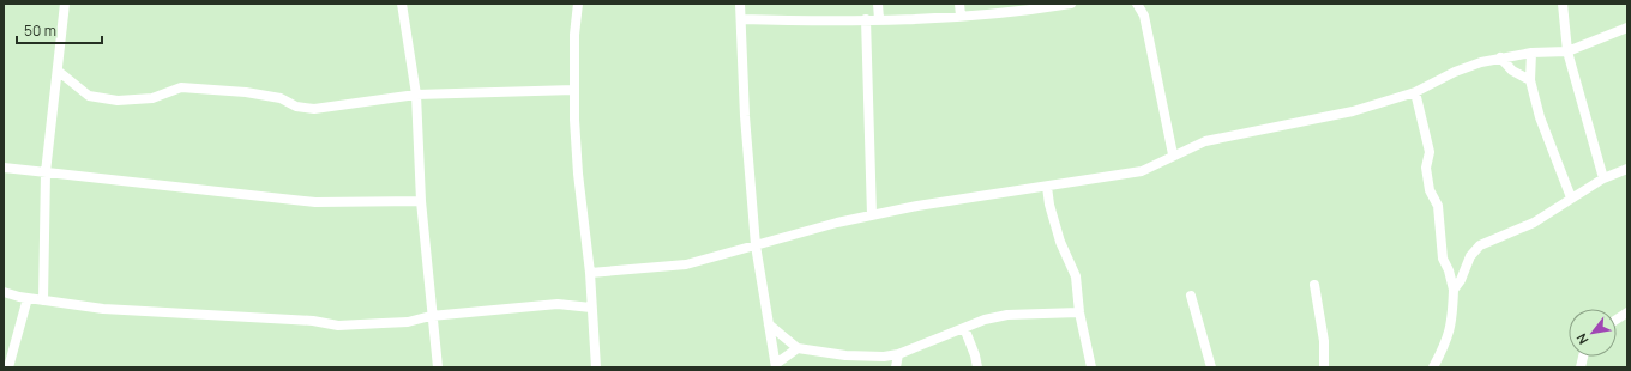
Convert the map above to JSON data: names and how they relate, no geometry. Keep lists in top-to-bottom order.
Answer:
{
  "scale_bar": "50 m",
  "north": "bottom left"
}
